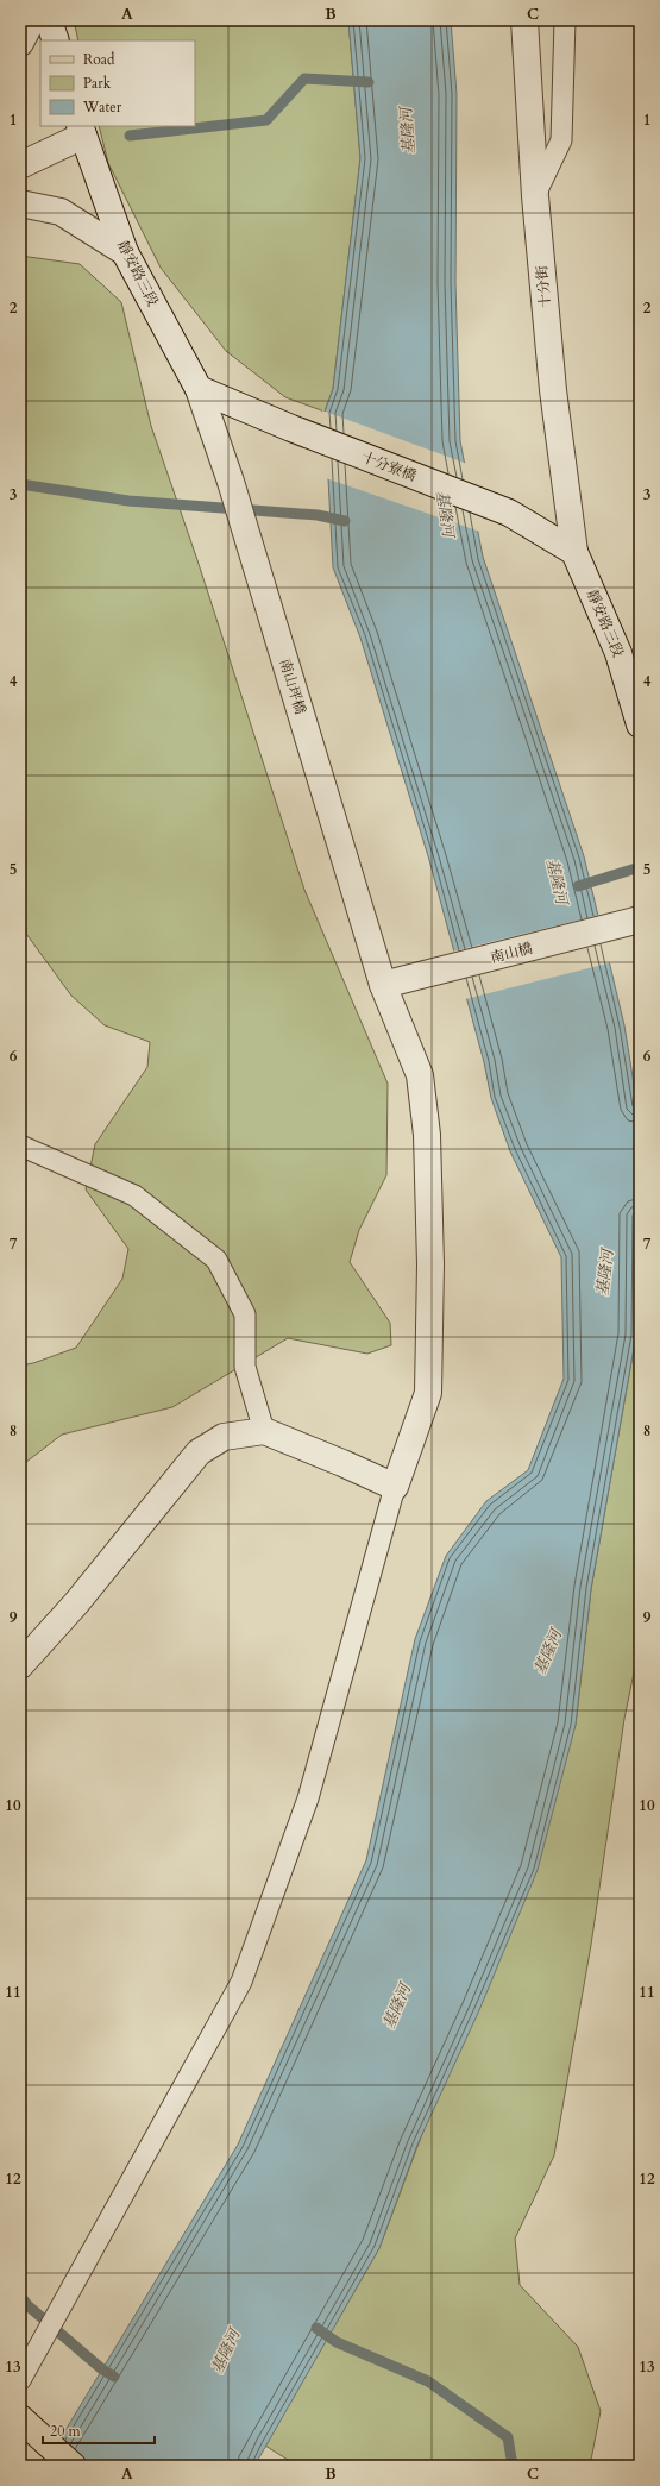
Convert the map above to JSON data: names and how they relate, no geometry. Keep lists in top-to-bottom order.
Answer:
{
  "streets": {
    "street": [
      "靜安路三段",
      "十分街",
      "十分寮橋",
      "南山坪橋",
      "南山橋"
    ]
  },
  "crossings": [
    ["靜安路三段", "十分街"],
    ["靜安路三段", "十分寮橋"],
    ["靜安路三段", "南山坪橋"],
    ["十分街", "十分寮橋"],
    ["十分寮橋", "南山坪橋"],
    ["南山坪橋", "南山橋"]
  ],
  "water": ["基隆河"],
  "legend": ["Road", "Park", "Water"],
  "scale_bar": "20 m",
  "grid": {
    "columns": ["A", "B", "C"],
    "rows": [
      "1",
      "2",
      "3",
      "4",
      "5",
      "6",
      "7",
      "8",
      "9",
      "10",
      "11",
      "12",
      "13"
    ]
  }
}
